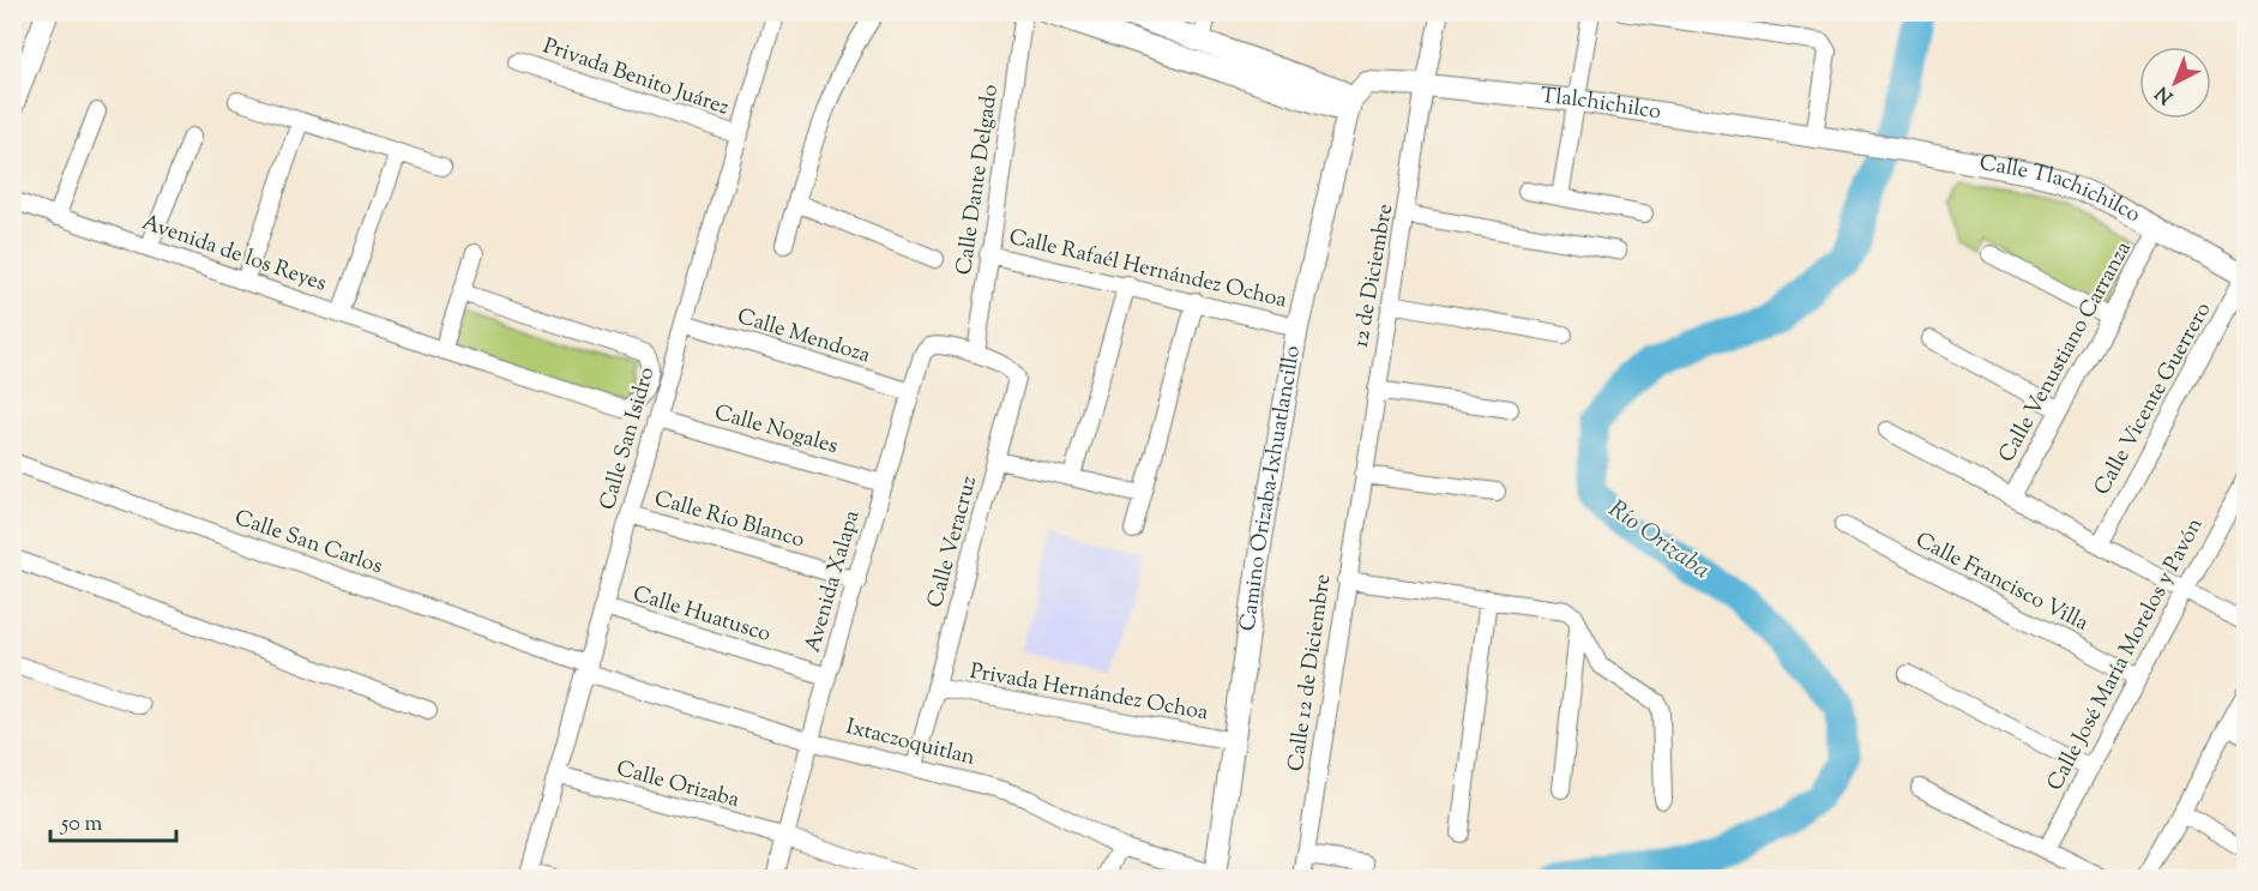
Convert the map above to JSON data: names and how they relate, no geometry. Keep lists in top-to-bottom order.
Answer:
{
  "streets": {
    "street": [
      "Privada Benito Juárez",
      "Tlalchichilco",
      "Calle Dante Delgado",
      "Calle Tlachichilco",
      "Avenida de los Reyes",
      "Calle Rafaél Hernández Ochoa",
      "12 de Diciembre",
      "Calle Mendoza",
      "Calle Venustiano Carranza",
      "Calle Vicente Guerrero",
      "Calle Nogales",
      "Calle San Isidro",
      "Camino Orizaba-Ixhuatlancillo",
      "Calle Río Blanco",
      "Calle Veracruz",
      "Calle San Carlos",
      "Avenida Xalapa",
      "Calle Francisco Villa",
      "Calle Huatusco",
      "Calle José María Morelos y Pavón",
      "Calle 12 de Diciembre",
      "Privada Hernández Ochoa",
      "Ixtaczoquitlan",
      "Calle Orizaba"
    ]
  },
  "crossings": [
    ["Privada Benito Juárez", "Calle San Isidro"],
    ["Tlalchichilco", "Calle Tlachichilco"],
    ["Tlalchichilco", "12 de Diciembre"],
    ["Tlalchichilco", "Camino Orizaba-Ixhuatlancillo"],
    ["Calle Dante Delgado", "Calle Rafaél Hernández Ochoa"],
    ["Calle Dante Delgado", "Calle Veracruz"],
    ["Calle Dante Delgado", "Avenida Xalapa"],
    ["Calle Tlachichilco", "Calle Venustiano Carranza"],
    ["Calle Tlachichilco", "Calle Vicente Guerrero"],
    ["Calle Rafaél Hernández Ochoa", "Camino Orizaba-Ixhuatlancillo"],
    ["12 de Diciembre", "Calle 12 de Diciembre"],
    ["Calle Mendoza", "Calle San Isidro"],
    ["Calle Mendoza", "Avenida Xalapa"],
    ["Calle Nogales", "Calle San Isidro"],
    ["Calle Nogales", "Avenida Xalapa"],
    ["Calle San Isidro", "Calle Río Blanco"],
    ["Calle San Isidro", "Calle San Carlos"],
    ["Calle San Isidro", "Calle Huatusco"],
    ["Calle San Isidro", "Ixtaczoquitlan"],
    ["Calle San Isidro", "Calle Orizaba"],
    ["Camino Orizaba-Ixhuatlancillo", "Privada Hernández Ochoa"],
    ["Camino Orizaba-Ixhuatlancillo", "Ixtaczoquitlan"],
    ["Calle Río Blanco", "Avenida Xalapa"],
    ["Calle Veracruz", "Avenida Xalapa"],
    ["Calle Veracruz", "Privada Hernández Ochoa"],
    ["Calle Veracruz", "Ixtaczoquitlan"],
    ["Calle San Carlos", "Ixtaczoquitlan"],
    ["Avenida Xalapa", "Calle Huatusco"],
    ["Avenida Xalapa", "Ixtaczoquitlan"],
    ["Avenida Xalapa", "Calle Orizaba"],
    ["Calle Francisco Villa", "Calle José María Morelos y Pavón"]
  ],
  "water": ["Río Orizaba"],
  "scale_bar": "50 m",
  "north": "bottom left"
}
